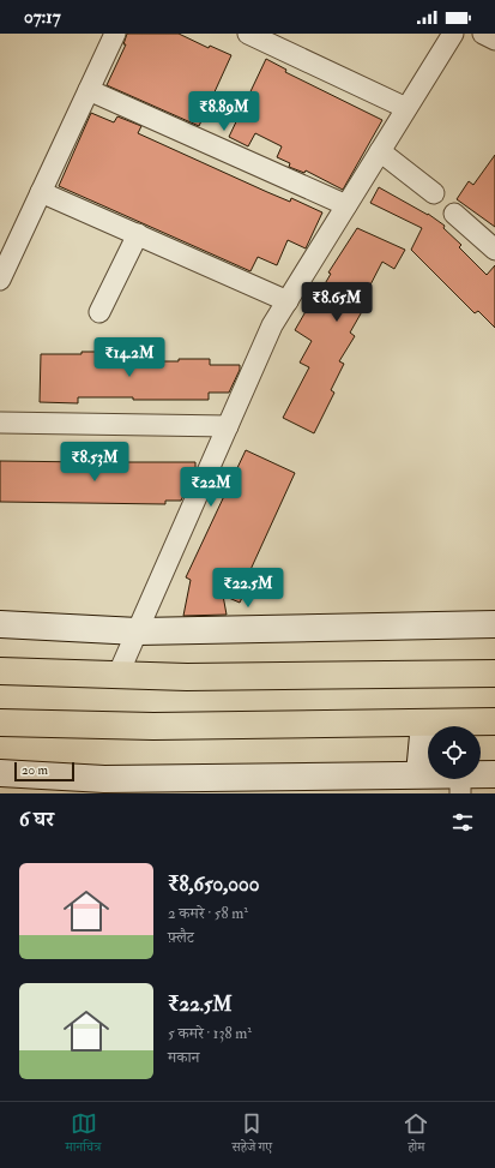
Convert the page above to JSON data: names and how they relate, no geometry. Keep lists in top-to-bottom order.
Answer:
{
  "scale_bar": "20 m",
  "page": {
    "status": "07:17",
    "price": [
      "₹8.89M",
      "₹8.65M",
      "₹14.2M",
      "₹8.53M",
      "₹22M",
      "₹22.5M"
    ],
    "scale": "20 m",
    "heading": "6 घर",
    "list": [
      {
        "name": "₹8,650,000",
        "note": "2 कमरे · 58 m² · फ़्लैट"
      },
      {
        "name": "₹22.5M",
        "note": "5 कमरे · 138 m² · मकान"
      }
    ],
    "tabs": ["मानचित्र", "सहेजे गए", "होम"]
  }
}
